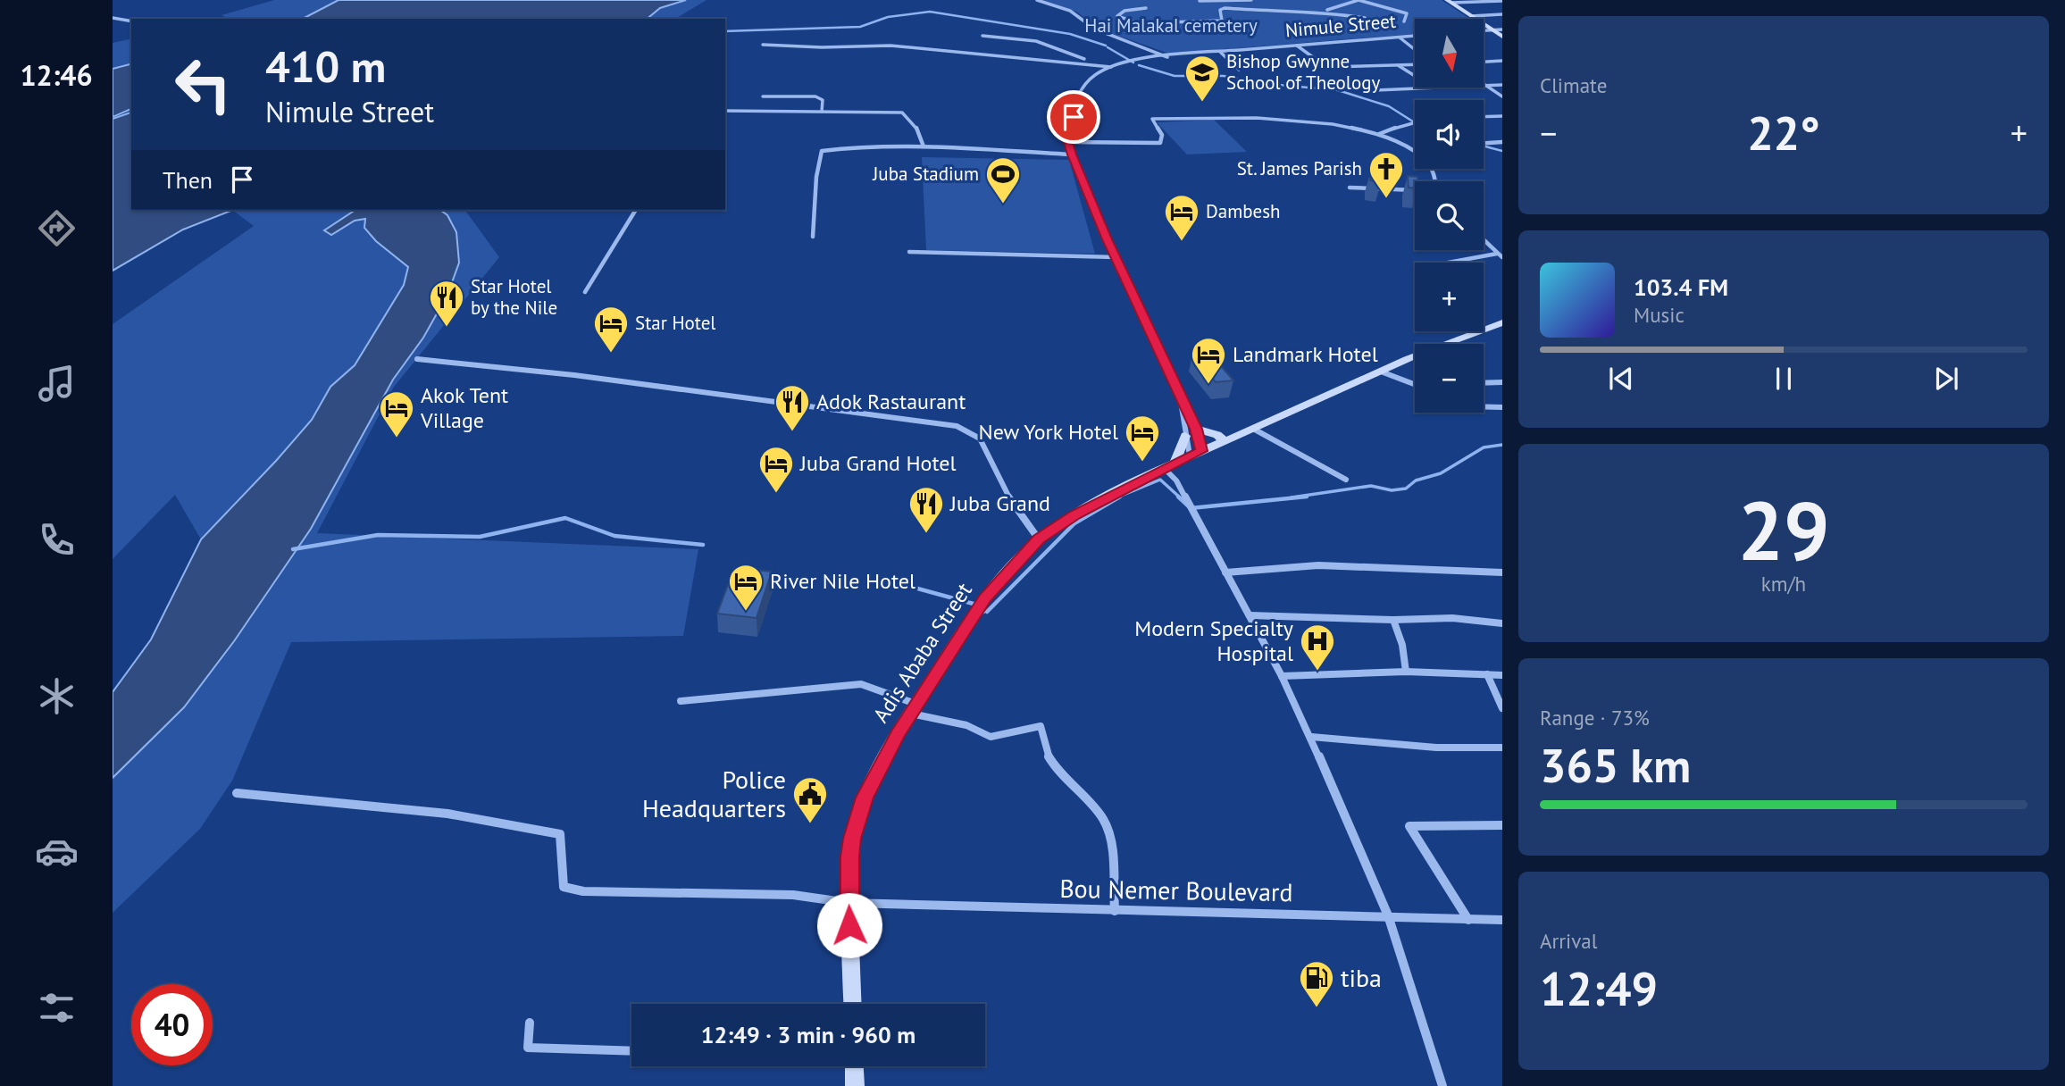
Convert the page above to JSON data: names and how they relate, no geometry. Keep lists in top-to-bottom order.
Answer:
{
  "streets": {
    "street": ["Nimule Street", "Adis Ababa Street", "Bou Nemer Boulevard"]
  },
  "crossings": [
    ["Nimule Street", "Adis Ababa Street"],
    ["Adis Ababa Street", "Bou Nemer Boulevard"]
  ],
  "parks": ["Hai Malakal cemetery"],
  "places": {
    "school or university": ["Bishop Gwynne School of Theology"],
    "church": ["St. James Parish"],
    "sports": ["Juba Stadium"],
    "hotel": [
      "Dambesh",
      "Star Hotel",
      "Landmark Hotel",
      "Akok Tent Village",
      "New York Hotel",
      "Juba Grand Hotel",
      "River Nile Hotel"
    ],
    "restaurant": ["Star Hotel by the Nile", "Adok Rastaurant", "Juba Grand"],
    "hospital": ["Modern Specialty Hospital"],
    "public building": ["Police Headquarters"],
    "fuel station": ["tiba"]
  },
  "north": "bottom",
  "page": {
    "tabs": "12:46",
    "tile": [
      "Climate",
      ["29", "km/h"],
      ["Range · 73%", "365 km"],
      ["Arrival", "12:49"]
    ],
    "map_buttons": ["+", "−"],
    "turn": ["410 m", "Nimule Street"],
    "heat": ["−", "22°", "+"],
    "then": "Then",
    "song": ["103.4 FM", "Music"],
    "limit": "40",
    "trip": "12:49 · 3 min · 960 m"
  }
}
